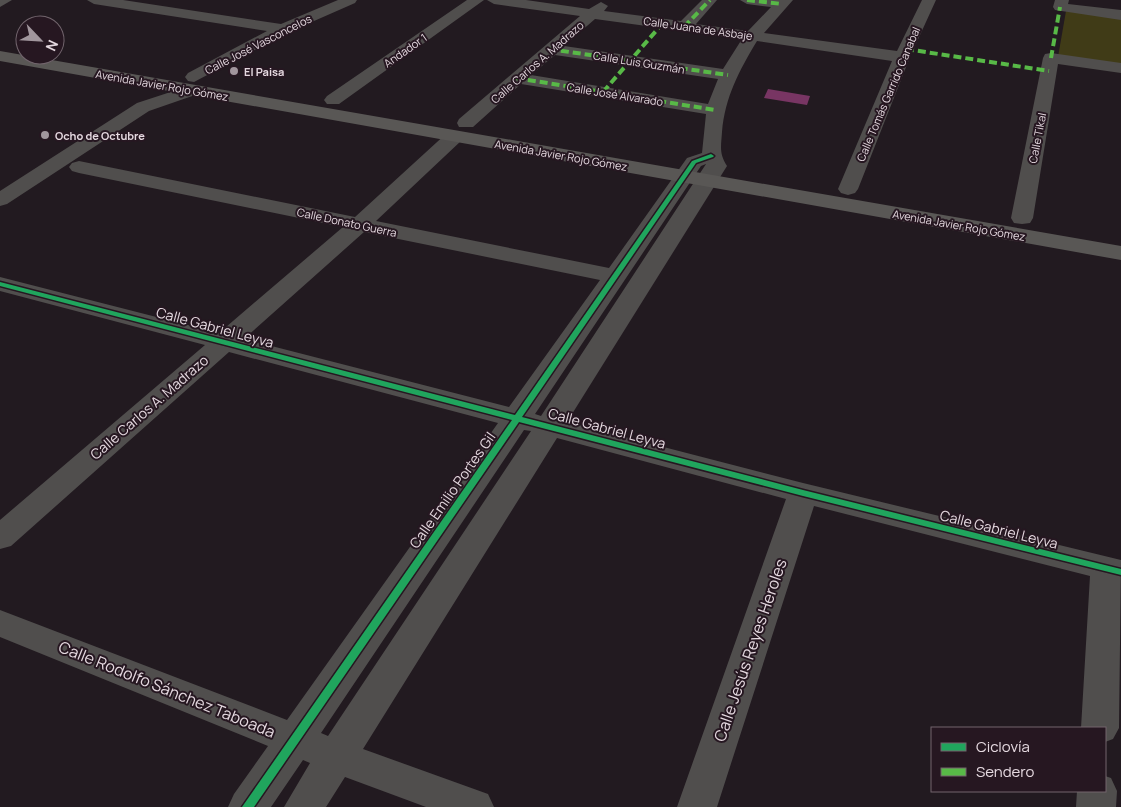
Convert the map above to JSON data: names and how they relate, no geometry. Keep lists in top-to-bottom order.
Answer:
{
  "streets": {
    "main road": ["Avenida Javier Rojo Gómez"],
    "street": [
      "Calle Juana de Asbaje",
      "Calle José Vasconcelos",
      "Andador 1",
      "Calle Carlos A. Madrazo",
      "Calle Luis Guzmán",
      "Calle José Alvarado",
      "Calle Tomás Garrido Canabal",
      "Calle Tikal",
      "Calle Donato Guerra",
      "Calle Gabriel Leyva",
      "Calle Emilio Portes Gil",
      "Calle Jesús Reyes Heroles",
      "Calle Rodolfo Sánchez Taboada"
    ]
  },
  "crossings": [
    ["Calle Juana de Asbaje", "Calle Carlos A. Madrazo"],
    ["Calle Juana de Asbaje", "Calle Tomás Garrido Canabal"],
    ["Calle José Vasconcelos", "Avenida Javier Rojo Gómez"],
    ["Calle José Vasconcelos", "Calle Donato Guerra"],
    ["Andador 1", "Avenida Javier Rojo Gómez"],
    ["Calle Carlos A. Madrazo", "Calle Luis Guzmán"],
    ["Calle Carlos A. Madrazo", "Avenida Javier Rojo Gómez"],
    ["Calle Carlos A. Madrazo", "Calle José Alvarado"],
    ["Calle Carlos A. Madrazo", "Calle Donato Guerra"],
    ["Calle Carlos A. Madrazo", "Calle Gabriel Leyva"],
    ["Avenida Javier Rojo Gómez", "Calle Tomás Garrido Canabal"],
    ["Avenida Javier Rojo Gómez", "Calle Tikal"],
    ["Avenida Javier Rojo Gómez", "Calle Emilio Portes Gil"],
    ["Calle Donato Guerra", "Calle Emilio Portes Gil"],
    ["Calle Gabriel Leyva", "Calle Emilio Portes Gil"],
    ["Calle Gabriel Leyva", "Calle Jesús Reyes Heroles"],
    ["Calle Emilio Portes Gil", "Calle Rodolfo Sánchez Taboada"]
  ],
  "places": ["El Paisa", "Ocho de Octubre"],
  "legend": ["Ciclovía", "Sendero"],
  "north": "bottom right"
}
